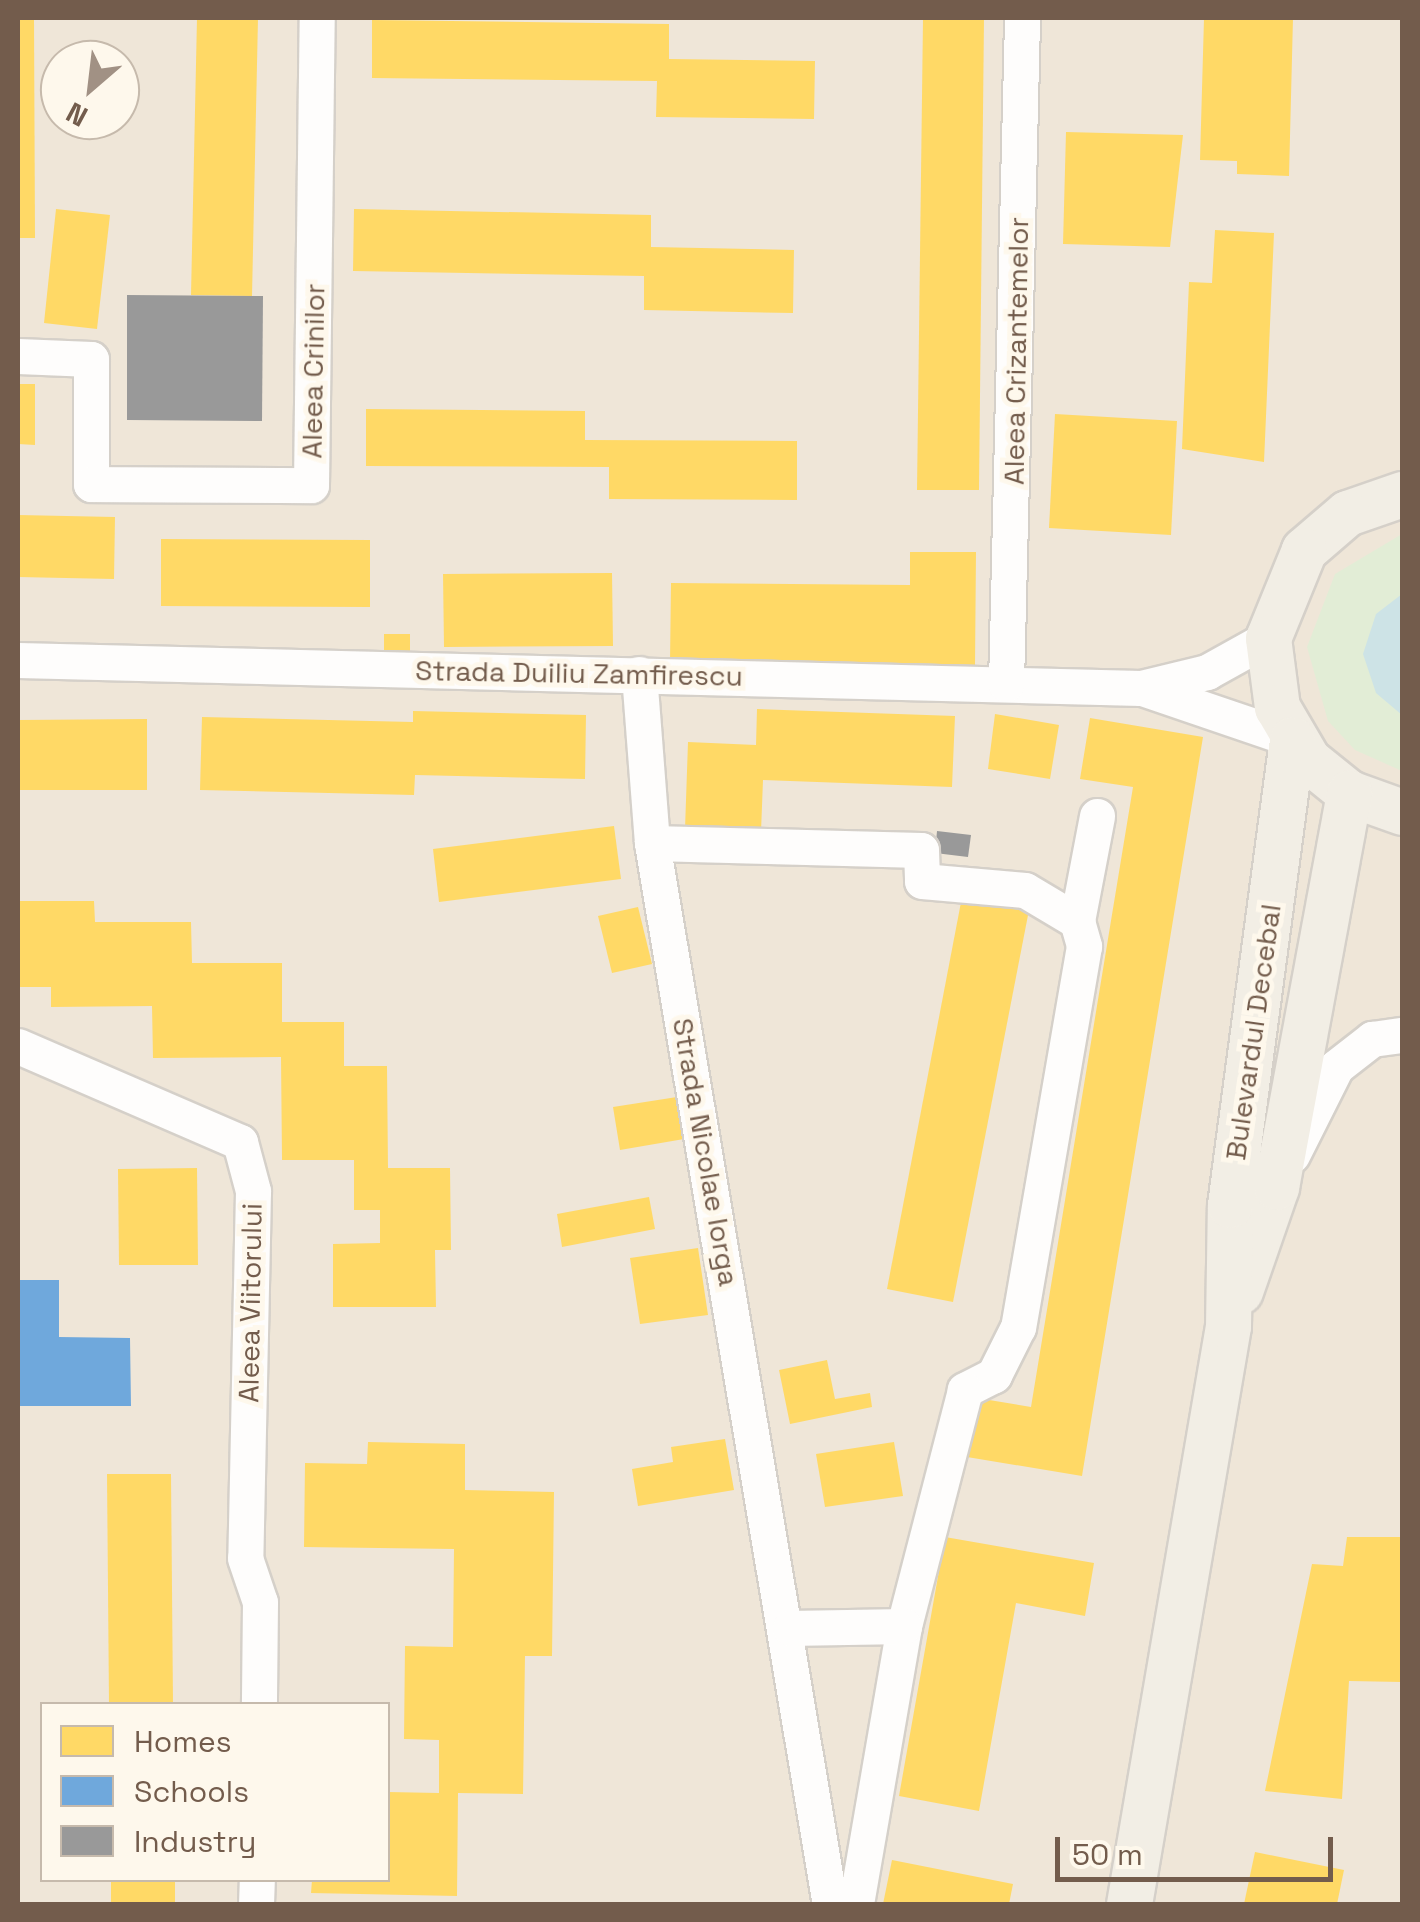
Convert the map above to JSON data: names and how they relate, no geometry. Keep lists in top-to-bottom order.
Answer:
{
  "streets": {
    "main road": ["Bulevardul Decebal"],
    "street": [
      "Aleea Crizantemelor",
      "Aleea Crinilor",
      "Strada Duiliu Zamfirescu",
      "Strada Nicolae Iorga",
      "Aleea Viitorului"
    ]
  },
  "crossings": [
    ["Aleea Crizantemelor", "Strada Duiliu Zamfirescu"],
    ["Strada Duiliu Zamfirescu", "Strada Nicolae Iorga"]
  ],
  "legend": ["Homes", "Schools", "Industry"],
  "scale_bar": "50 m",
  "north": "bottom left"
}
